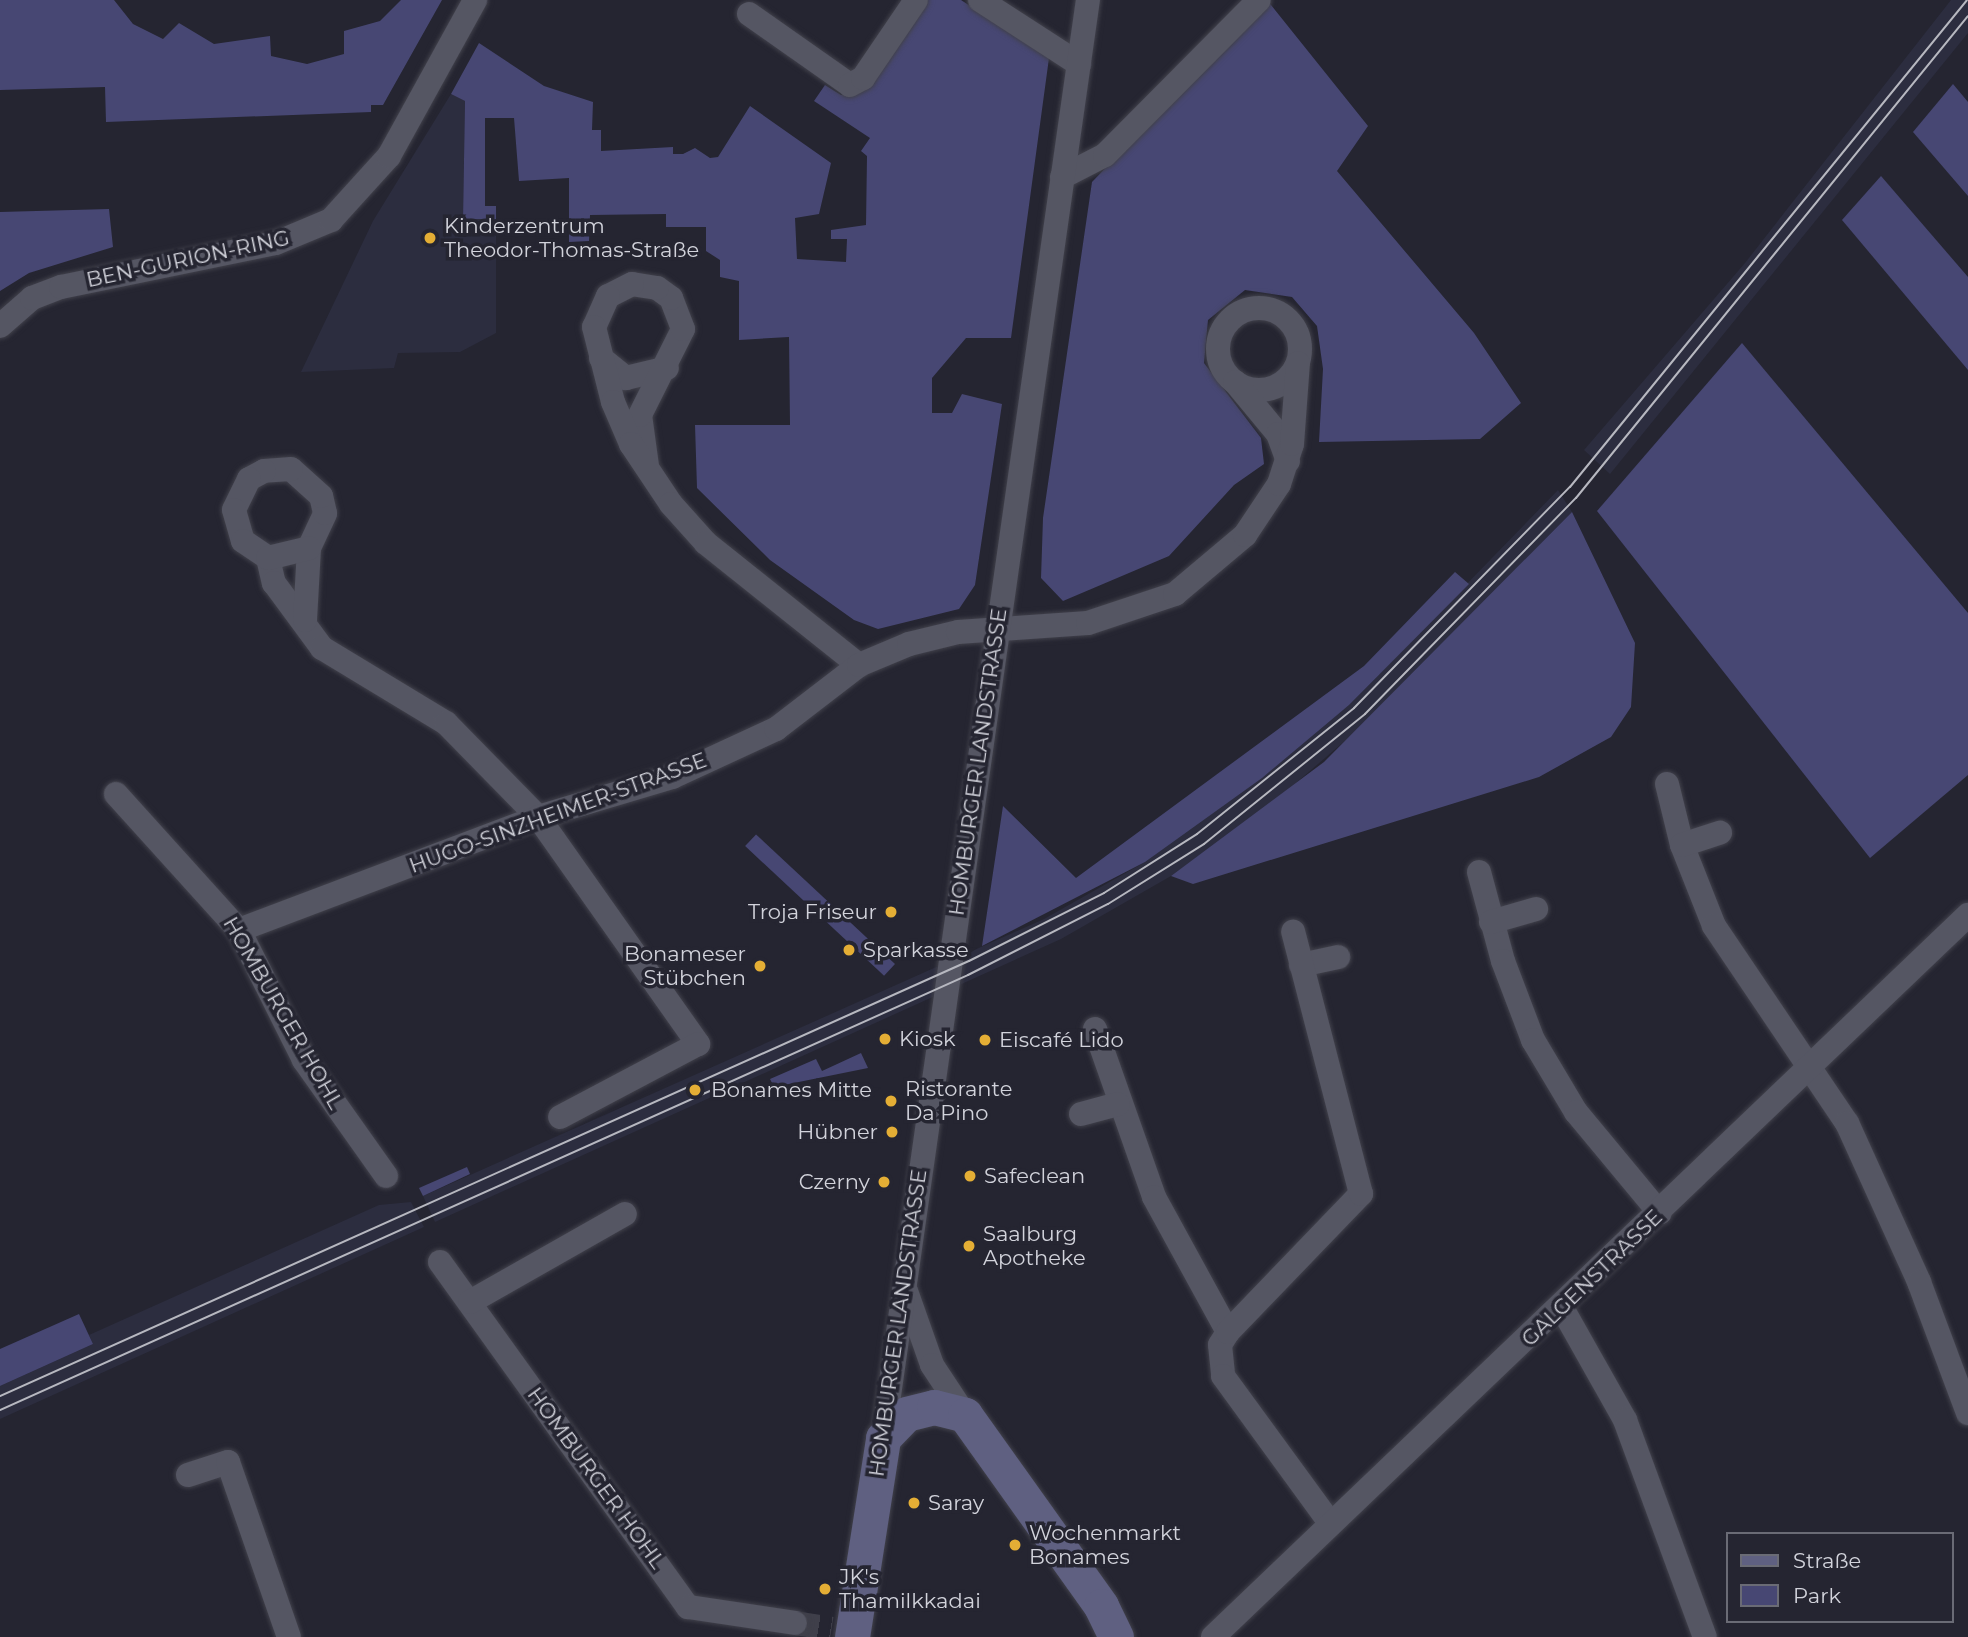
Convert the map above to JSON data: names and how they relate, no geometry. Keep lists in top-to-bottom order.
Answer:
{
  "streets": {
    "street": [
      "BEN-GURION-RING",
      "HOMBURGER LANDSTRASSE",
      "HUGO-SINZHEIMER-STRASSE",
      "HOMBURGER HOHL",
      "GALGENSTRASSE"
    ]
  },
  "crossings": [
    ["HOMBURGER LANDSTRASSE", "HUGO-SINZHEIMER-STRASSE"],
    ["HUGO-SINZHEIMER-STRASSE", "HOMBURGER HOHL"]
  ],
  "places": [
    "Kinderzentrum Theodor-Thomas-Straße",
    "Troja Friseur",
    "Sparkasse",
    "Bonameser Stübchen",
    "Kiosk",
    "Eiscafé Lido",
    "Bonames Mitte",
    "Ristorante Da Pino",
    "Hübner",
    "Safeclean",
    "Czerny",
    "Saalburg Apotheke",
    "Saray",
    "Wochenmarkt Bonames",
    "JK's Thamilkkadai"
  ],
  "legend": ["Straße", "Park"]
}
